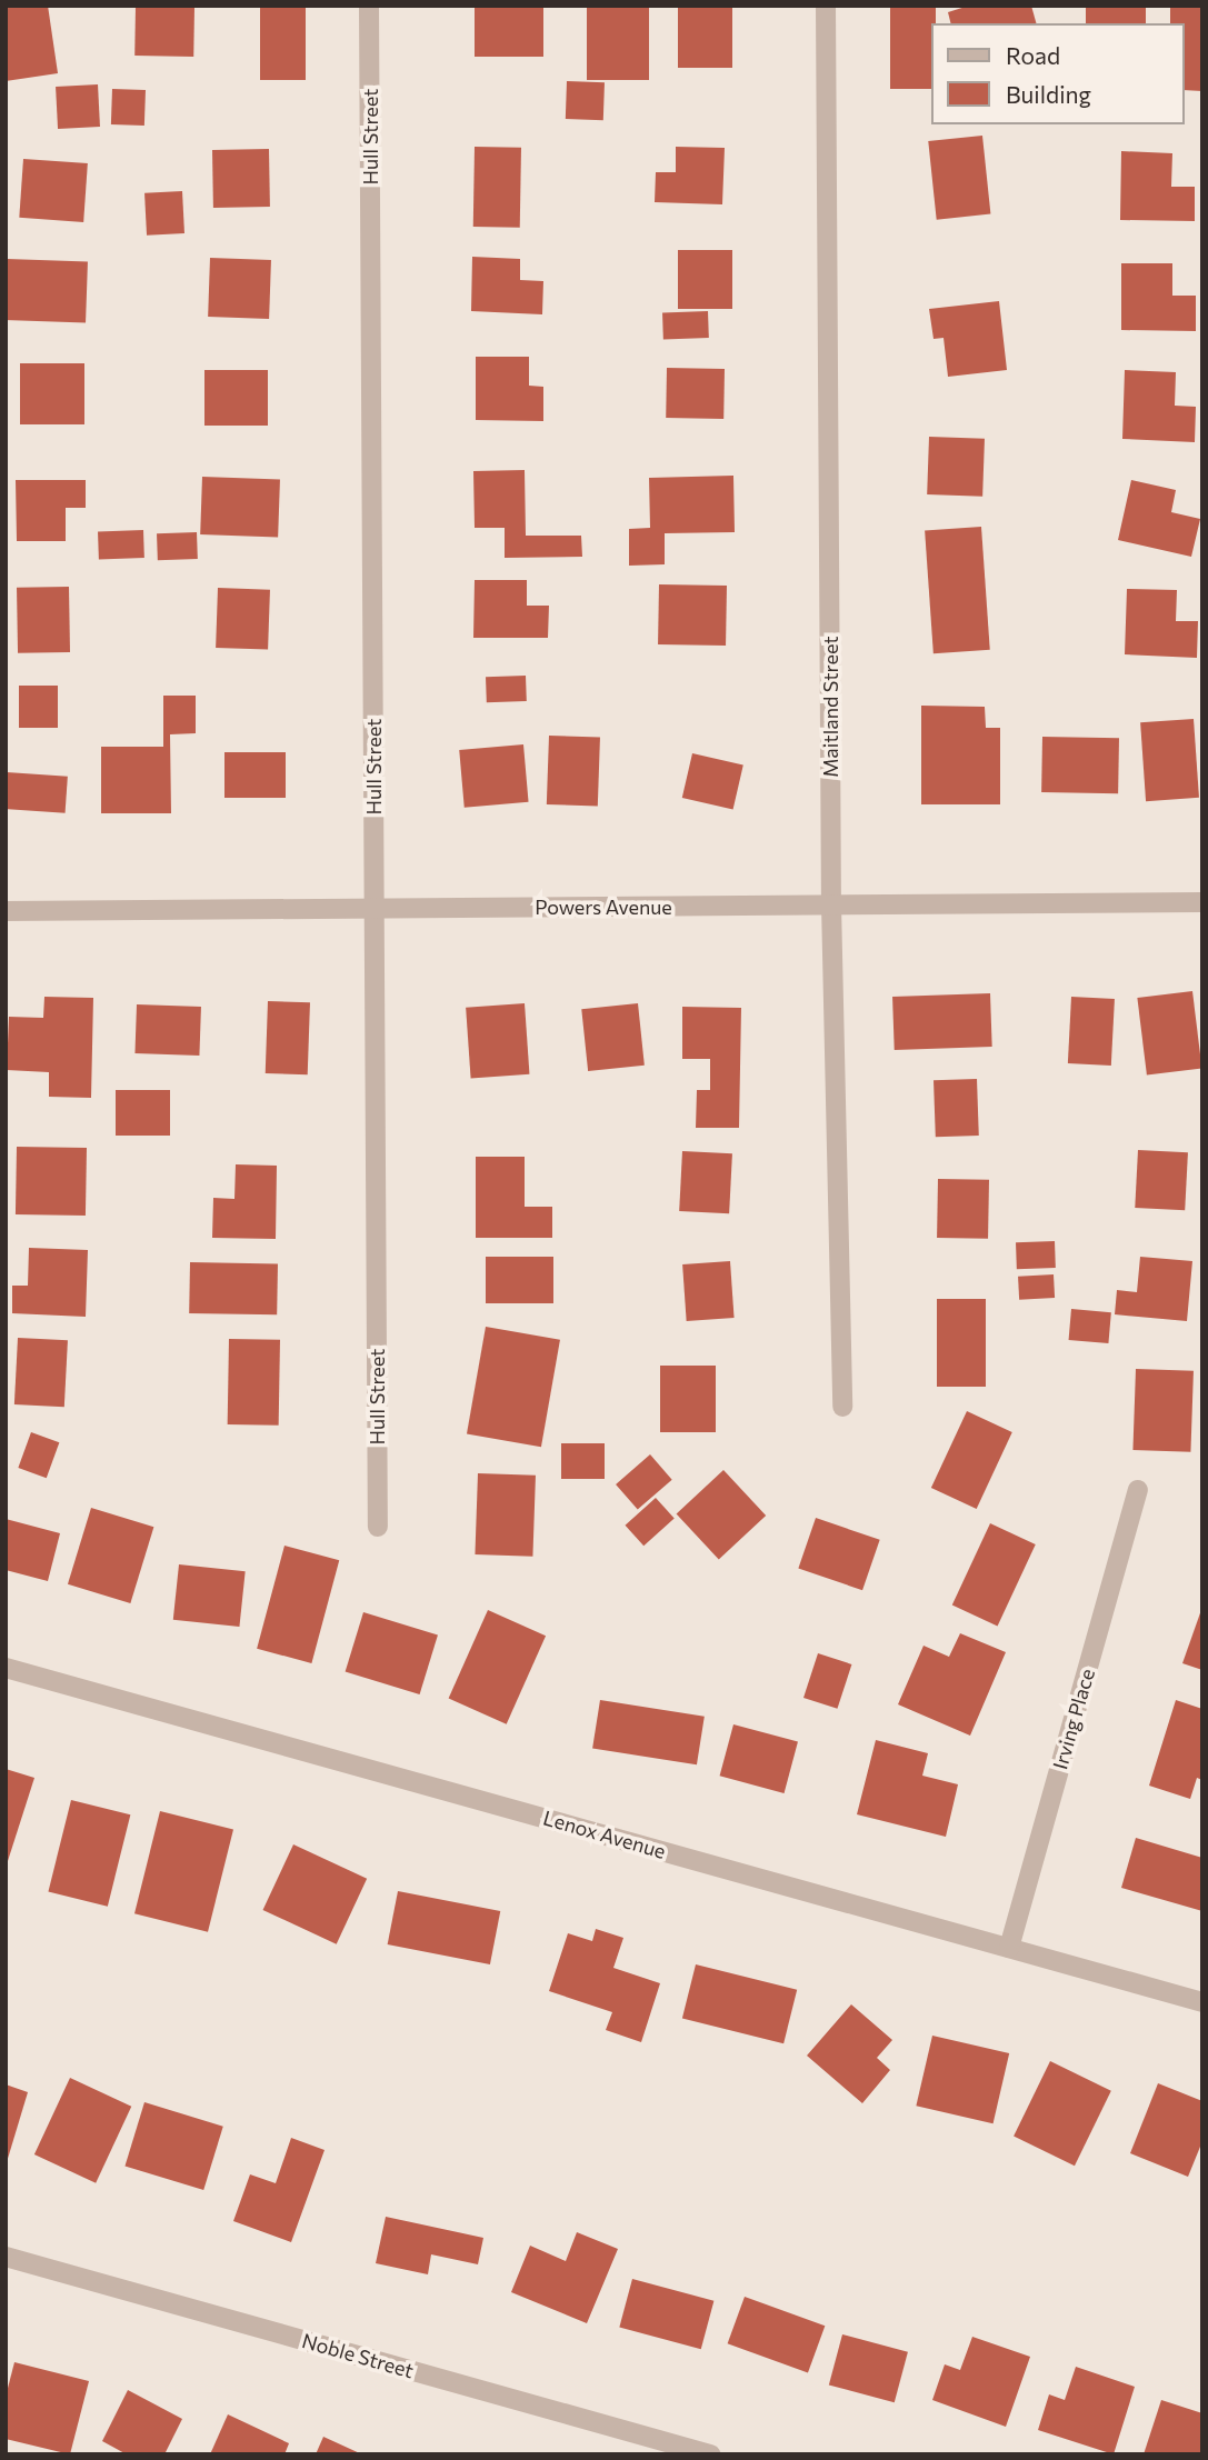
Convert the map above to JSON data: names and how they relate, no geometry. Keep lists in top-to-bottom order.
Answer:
{
  "streets": {
    "street": [
      "Hull Street",
      "Maitland Street",
      "Powers Avenue",
      "Irving Place",
      "Lenox Avenue",
      "Noble Street"
    ]
  },
  "crossings": [
    ["Hull Street", "Powers Avenue"],
    ["Maitland Street", "Powers Avenue"],
    ["Irving Place", "Lenox Avenue"]
  ],
  "legend": ["Road", "Building"]
}
